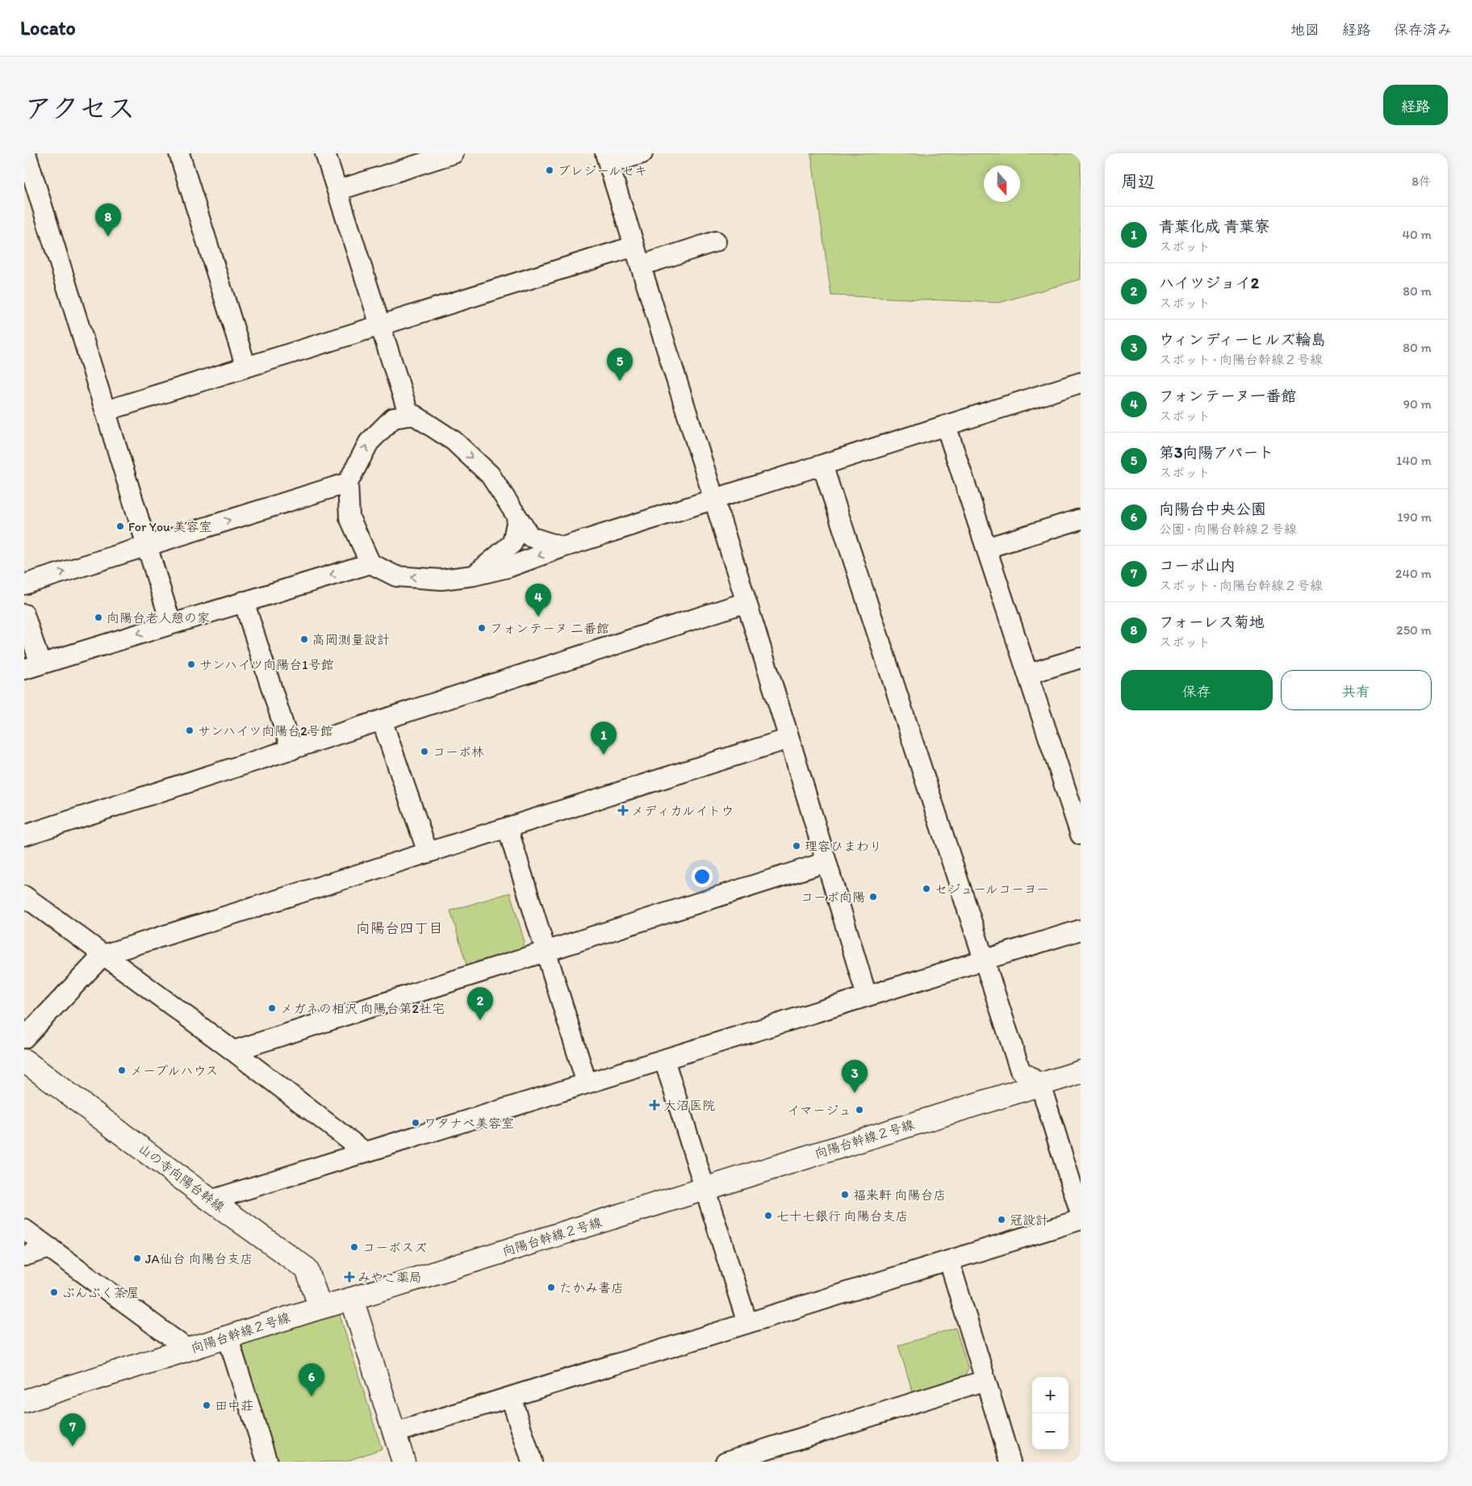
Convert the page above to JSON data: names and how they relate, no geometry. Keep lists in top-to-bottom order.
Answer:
{
  "streets": {
    "street": ["向陽台幹線２号線", "山の寺向陽台幹線"]
  },
  "crossings": [
    ["向陽台幹線２号線", "山の寺向陽台幹線"]
  ],
  "districts": ["向陽台四丁目"],
  "places": {
    "other": [
      "プレジールセキ",
      "For You 美容室",
      "向陽台老人憩の家",
      "フォンテーヌ 二番館",
      "高岡測量設計",
      "サンハイツ向陽台1号館",
      "サンハイツ向陽台2号館",
      "コーポ林",
      "理容ひまわり",
      "セジュールコーヨー",
      "コーポ向陽",
      "メガネの相沢 向陽台第2社宅",
      "メープルハウス",
      "イマージュ",
      "ワタナベ美容室",
      "福来軒 向陽台店",
      "七十七銀行 向陽台支店",
      "冠設計",
      "コーポスズ",
      "JA仙台 向陽台支店",
      "たかみ書店",
      "ぶんぶく茶屋",
      "田中荘"
    ],
    "health": ["メディカルイトウ", "大沼医院", "みやこ薬局"]
  },
  "north": "bottom",
  "page": {
    "header": "Locato",
    "nav": ["地図", "経路", "保存済み"],
    "title": "アクセス",
    "buttons": [
      "経路",
      ["保存", "共有"]
    ],
    "heading": ["周辺", "8件"],
    "pins": [
      "8",
      "5",
      "4",
      "1",
      "2",
      "3",
      "6",
      "7"
    ],
    "list": [
      {
        "mark": "1",
        "name": "青葉化成 青葉寮",
        "note": "スポット",
        "value": "40 m"
      },
      {
        "mark": "2",
        "name": "ハイツジョイ2",
        "note": "スポット",
        "value": "80 m"
      },
      {
        "mark": "3",
        "name": "ウィンディーヒルズ輪島",
        "note": "スポット · 向陽台幹線２号線",
        "value": "80 m"
      },
      {
        "mark": "4",
        "name": "フォンテーヌ一番館",
        "note": "スポット",
        "value": "90 m"
      },
      {
        "mark": "5",
        "name": "第3向陽アパート",
        "note": "スポット",
        "value": "140 m"
      },
      {
        "mark": "6",
        "name": "向陽台中央公園",
        "note": "公園 · 向陽台幹線２号線",
        "value": "190 m"
      },
      {
        "mark": "7",
        "name": "コーポ山内",
        "note": "スポット · 向陽台幹線２号線",
        "value": "240 m"
      },
      {
        "mark": "8",
        "name": "フォーレス菊地",
        "note": "スポット",
        "value": "250 m"
      }
    ],
    "map_buttons": ["+", "−"]
  }
}
